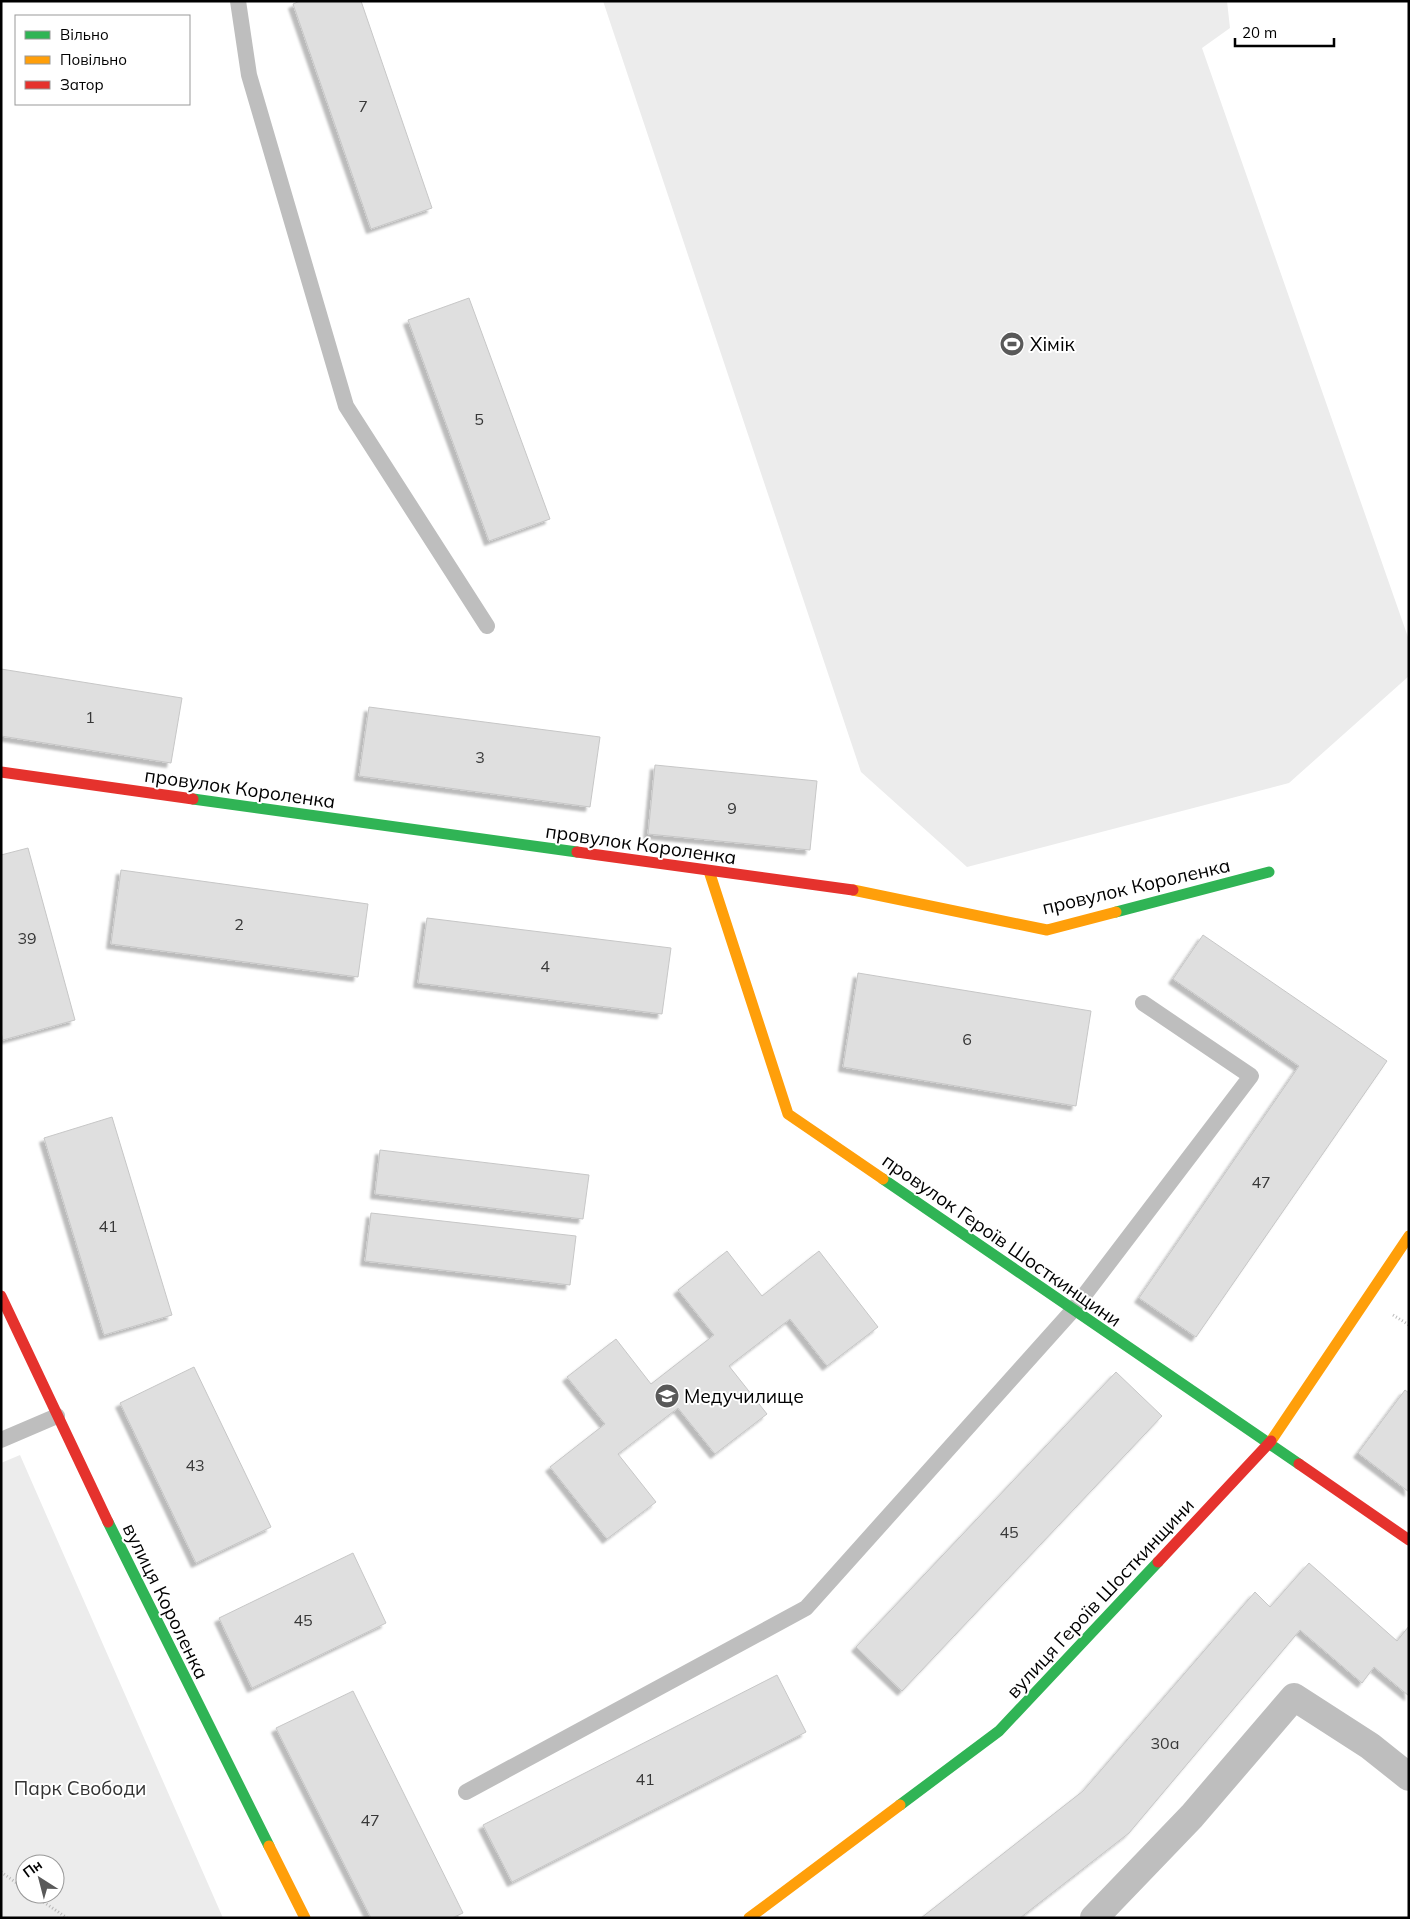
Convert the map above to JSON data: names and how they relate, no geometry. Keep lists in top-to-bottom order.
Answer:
{
  "streets": {
    "street": [
      "провулок Короленка",
      "провулок Героїв Шосткинщини",
      "вулиця Героїв Шосткинщини",
      "вулиця Короленка"
    ]
  },
  "crossings": [
    ["провулок Короленка", "провулок Героїв Шосткинщини"],
    ["провулок Героїв Шосткинщини", "вулиця Героїв Шосткинщини"]
  ],
  "parks": ["Парк Свободи"],
  "places": {
    "sports": ["Хімік"],
    "school or university": ["Медучилище"]
  },
  "house_numbers": [
    "7",
    "5",
    "1",
    "3",
    "9",
    "2",
    "39",
    "4",
    "6",
    "47",
    "41",
    "43",
    "45",
    "45",
    "30а",
    "41",
    "47"
  ],
  "legend": ["Вільно", "Повільно", "Затор"],
  "scale_bar": "20 m",
  "north": "top left"
}
